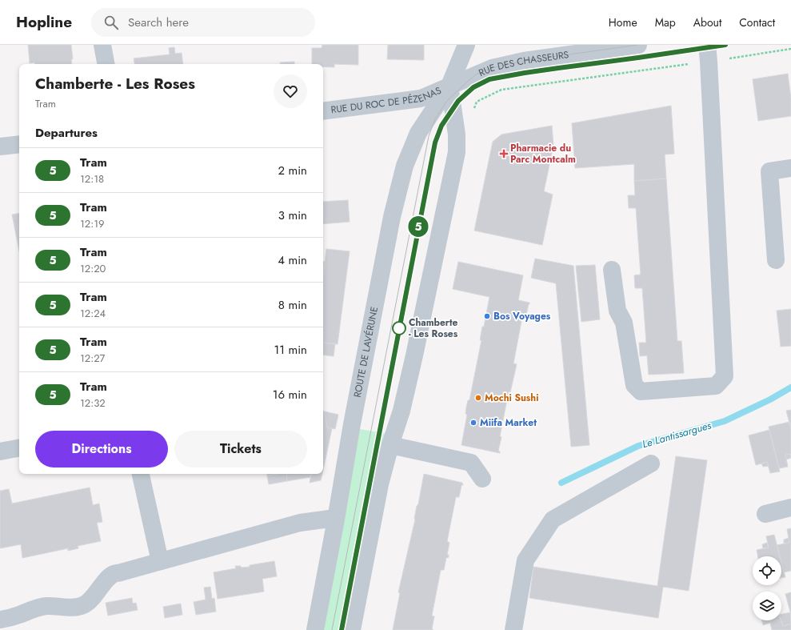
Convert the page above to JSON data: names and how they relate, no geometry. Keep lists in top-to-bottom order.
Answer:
{
  "streets": {
    "street": ["RUE DES CHASSEURS", "RUE DU ROC DE PÉZENAS", "ROUTE DE LAVÉRUNE"]
  },
  "crossings": [
    ["RUE DES CHASSEURS", "RUE DU ROC DE PÉZENAS"],
    ["RUE DES CHASSEURS", "ROUTE DE LAVÉRUNE"],
    ["RUE DU ROC DE PÉZENAS", "ROUTE DE LAVÉRUNE"]
  ],
  "water": ["Le Lantissargues"],
  "places": {
    "health": ["Pharmacie du Parc Montcalm"],
    "other": [
      "Bos Voyages",
      "Chamberte - Les Roses",
      "Mochi Sushi",
      "Miifa Market"
    ]
  },
  "lines": ["tram line 5"],
  "page": {
    "header": "Hopline",
    "search": "Search here",
    "nav": [
      "Home",
      "Map",
      "About",
      "Contact"
    ],
    "on_map": "5",
    "heading": [
      ["Chamberte - Les Roses", "Tram"],
      "Departures"
    ],
    "list": [
      {
        "mark": "5",
        "name": "Tram",
        "note": "12:18",
        "value": "2 min"
      },
      {
        "mark": "5",
        "name": "Tram",
        "note": "12:19",
        "value": "3 min"
      },
      {
        "mark": "5",
        "name": "Tram",
        "note": "12:20",
        "value": "4 min"
      },
      {
        "mark": "5",
        "name": "Tram",
        "note": "12:24",
        "value": "8 min"
      },
      {
        "mark": "5",
        "name": "Tram",
        "note": "12:27",
        "value": "11 min"
      },
      {
        "mark": "5",
        "name": "Tram",
        "note": "12:32",
        "value": "16 min"
      }
    ],
    "buttons": ["Directions", "Tickets"]
  }
}
